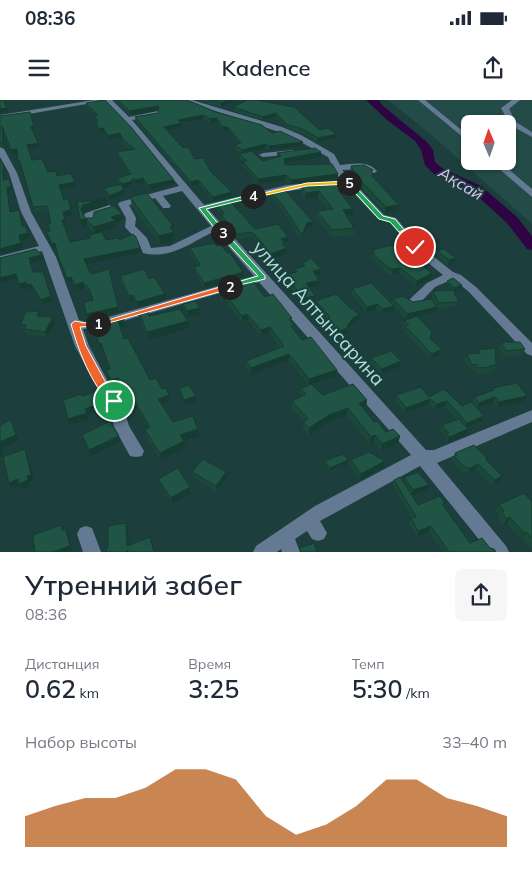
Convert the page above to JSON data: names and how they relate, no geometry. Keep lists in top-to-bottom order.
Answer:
{
  "streets": {
    "street": ["улица Алтынсарина"]
  },
  "water": ["Ақсай"],
  "north": "top",
  "page": {
    "status": "08:36",
    "header": "Kadence",
    "pins": [
      "5",
      "4",
      "3",
      "2",
      "1"
    ],
    "heading": ["Утренний забег", "08:36"],
    "stats": [
      ["Дистанция", "0.62 km"],
      ["Время", "3:25"],
      ["Темп", "5:30 /km"]
    ],
    "chart": ["Набор высоты", "33–40 m"]
  }
}
